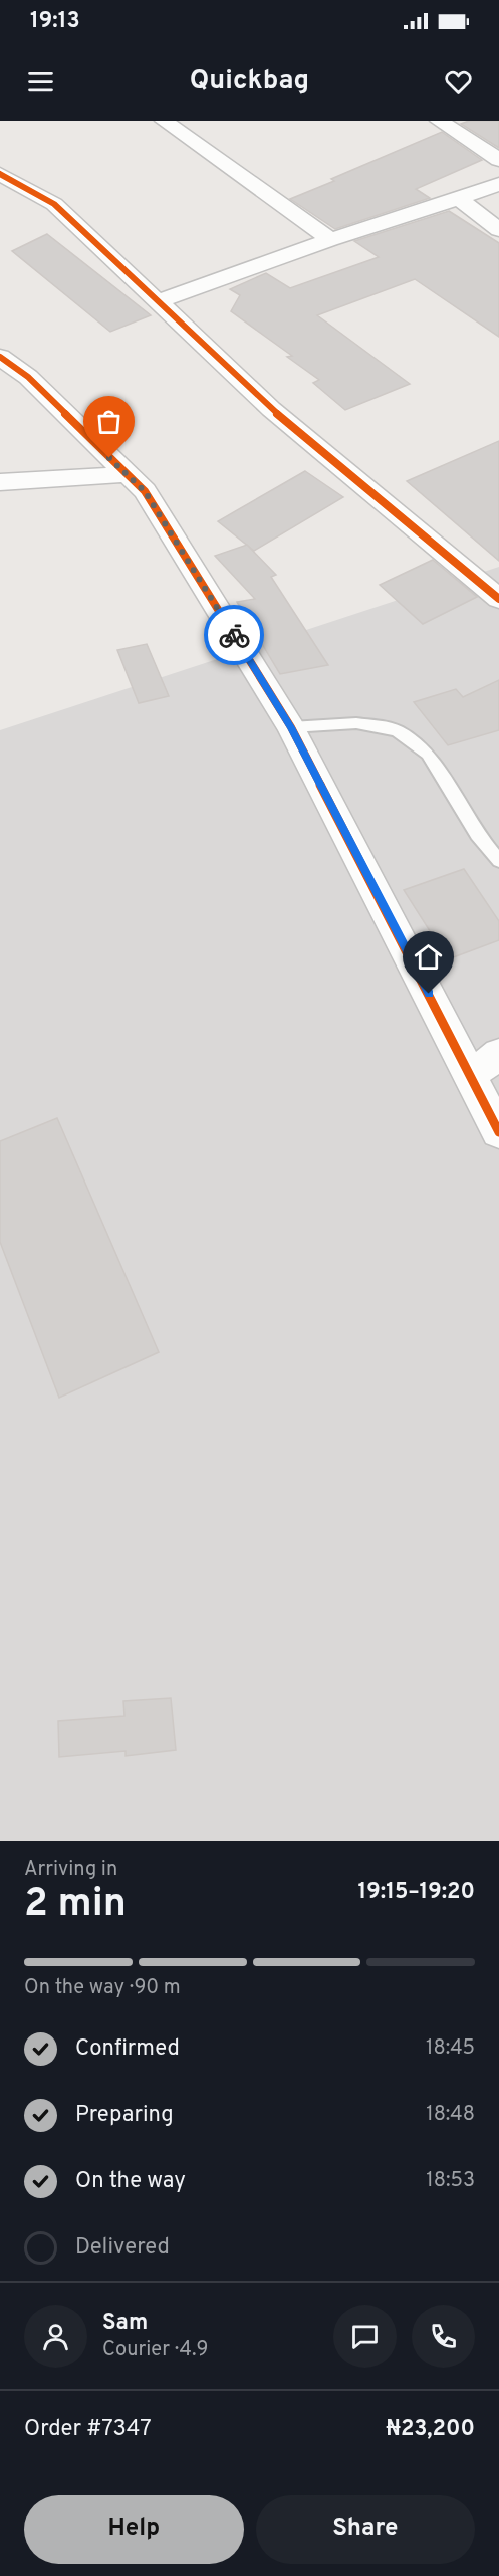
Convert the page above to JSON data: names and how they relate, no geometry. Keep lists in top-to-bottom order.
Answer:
{
  "page": {
    "status": "19:13",
    "header": "Quickbag",
    "heading": ["2 min", "Arriving in", "19:15–19:20"],
    "panel": [
      "Sam",
      "Courier · 4.9",
      "Order #7347",
      "₦23,200"
    ],
    "bar": "On the way · 90 m",
    "list": [
      ["Confirmed", "18:45"],
      ["Preparing", "18:48"],
      ["On the way", "18:53"],
      "Delivered"
    ],
    "buttons": ["Help", "Share"]
  }
}
